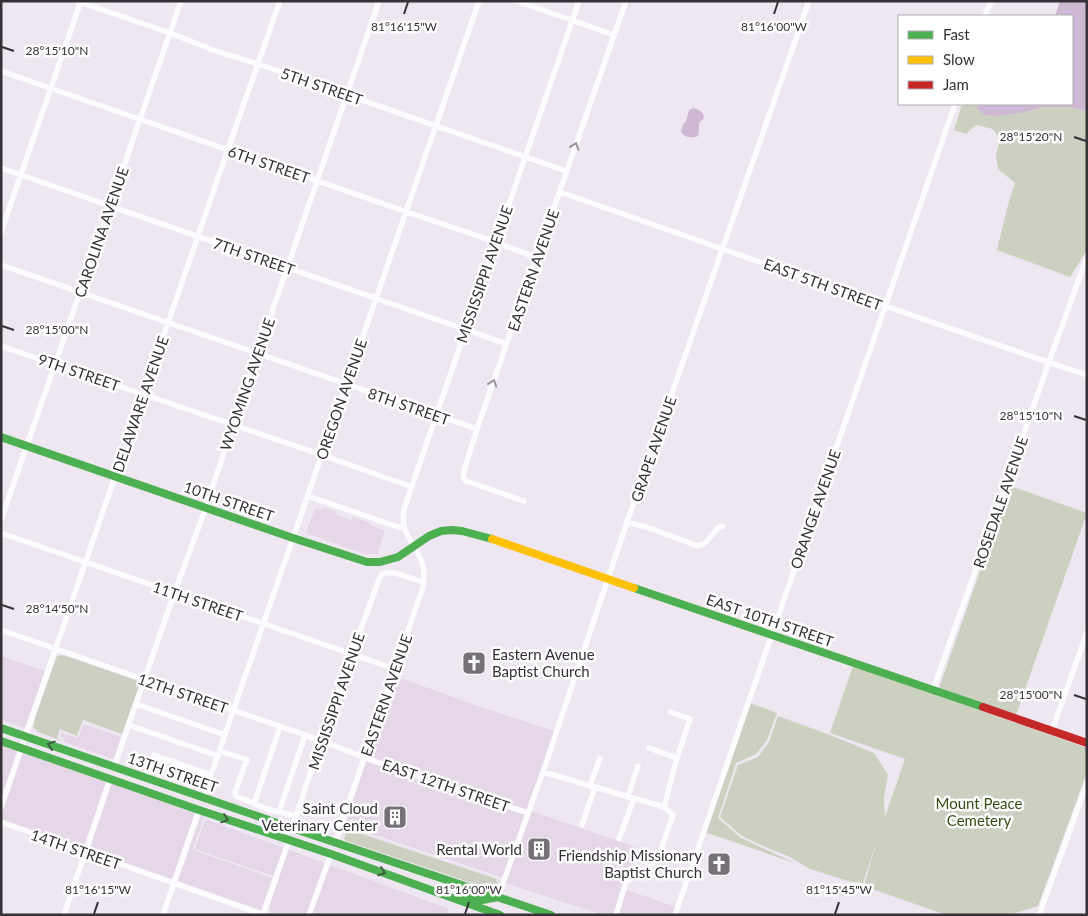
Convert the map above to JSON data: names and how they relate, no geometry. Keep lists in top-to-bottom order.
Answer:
{
  "streets": {
    "main road": ["10TH STREET", "EAST 10TH STREET", "13TH STREET"],
    "street": [
      "5TH STREET",
      "6TH STREET",
      "CAROLINA AVENUE",
      "7TH STREET",
      "EASTERN AVENUE",
      "MISSISSIPPI AVENUE",
      "EAST 5TH STREET",
      "9TH STREET",
      "WYOMING AVENUE",
      "OREGON AVENUE",
      "DELAWARE AVENUE",
      "8TH STREET",
      "GRAPE AVENUE",
      "ROSEDALE AVENUE",
      "ORANGE AVENUE",
      "11TH STREET",
      "12TH STREET",
      "EAST 12TH STREET",
      "14TH STREET"
    ]
  },
  "crossings": [
    ["5TH STREET", "CAROLINA AVENUE"],
    ["5TH STREET", "EASTERN AVENUE"],
    ["5TH STREET", "MISSISSIPPI AVENUE"],
    ["5TH STREET", "WYOMING AVENUE"],
    ["5TH STREET", "OREGON AVENUE"],
    ["5TH STREET", "DELAWARE AVENUE"],
    ["6TH STREET", "CAROLINA AVENUE"],
    ["6TH STREET", "EASTERN AVENUE"],
    ["6TH STREET", "MISSISSIPPI AVENUE"],
    ["6TH STREET", "WYOMING AVENUE"],
    ["6TH STREET", "OREGON AVENUE"],
    ["6TH STREET", "DELAWARE AVENUE"],
    ["CAROLINA AVENUE", "7TH STREET"],
    ["CAROLINA AVENUE", "9TH STREET"],
    ["CAROLINA AVENUE", "8TH STREET"],
    ["CAROLINA AVENUE", "10TH STREET"],
    ["7TH STREET", "EASTERN AVENUE"],
    ["7TH STREET", "MISSISSIPPI AVENUE"],
    ["7TH STREET", "WYOMING AVENUE"],
    ["7TH STREET", "OREGON AVENUE"],
    ["7TH STREET", "DELAWARE AVENUE"],
    ["EASTERN AVENUE", "MISSISSIPPI AVENUE"],
    ["EASTERN AVENUE", "EAST 5TH STREET"],
    ["EASTERN AVENUE", "8TH STREET"],
    ["EASTERN AVENUE", "10TH STREET"],
    ["EASTERN AVENUE", "11TH STREET"],
    ["EASTERN AVENUE", "12TH STREET"],
    ["EASTERN AVENUE", "13TH STREET"],
    ["EASTERN AVENUE", "EAST 12TH STREET"],
    ["MISSISSIPPI AVENUE", "9TH STREET"],
    ["MISSISSIPPI AVENUE", "8TH STREET"],
    ["MISSISSIPPI AVENUE", "11TH STREET"],
    ["MISSISSIPPI AVENUE", "12TH STREET"],
    ["MISSISSIPPI AVENUE", "13TH STREET"],
    ["EAST 5TH STREET", "GRAPE AVENUE"],
    ["EAST 5TH STREET", "ROSEDALE AVENUE"],
    ["EAST 5TH STREET", "ORANGE AVENUE"],
    ["9TH STREET", "WYOMING AVENUE"],
    ["9TH STREET", "OREGON AVENUE"],
    ["9TH STREET", "DELAWARE AVENUE"],
    ["WYOMING AVENUE", "8TH STREET"],
    ["WYOMING AVENUE", "10TH STREET"],
    ["WYOMING AVENUE", "11TH STREET"],
    ["WYOMING AVENUE", "12TH STREET"],
    ["WYOMING AVENUE", "13TH STREET"],
    ["OREGON AVENUE", "8TH STREET"],
    ["OREGON AVENUE", "10TH STREET"],
    ["OREGON AVENUE", "11TH STREET"],
    ["OREGON AVENUE", "12TH STREET"],
    ["OREGON AVENUE", "13TH STREET"],
    ["DELAWARE AVENUE", "8TH STREET"],
    ["DELAWARE AVENUE", "10TH STREET"],
    ["DELAWARE AVENUE", "11TH STREET"],
    ["DELAWARE AVENUE", "12TH STREET"],
    ["DELAWARE AVENUE", "13TH STREET"],
    ["GRAPE AVENUE", "EAST 10TH STREET"],
    ["GRAPE AVENUE", "EAST 12TH STREET"],
    ["10TH STREET", "EAST 10TH STREET"],
    ["ROSEDALE AVENUE", "EAST 10TH STREET"],
    ["ORANGE AVENUE", "EAST 10TH STREET"],
    ["12TH STREET", "EAST 12TH STREET"]
  ],
  "parks": ["Mount Peace Cemetery"],
  "places": {
    "church": ["Eastern Avenue Baptist Church", "Friendship Missionary Baptist Church"],
    "building": ["Saint Cloud Veterinary Center", "Rental World"]
  },
  "legend": ["Fast", "Slow", "Jam"],
  "coordinates": [
    "81°16'15\"W",
    "81°16'00\"W",
    "28°15'10\"N",
    "28°15'20\"N",
    "28°15'00\"N",
    "28°14'50\"N",
    "81°15'45\"W"
  ]
}
